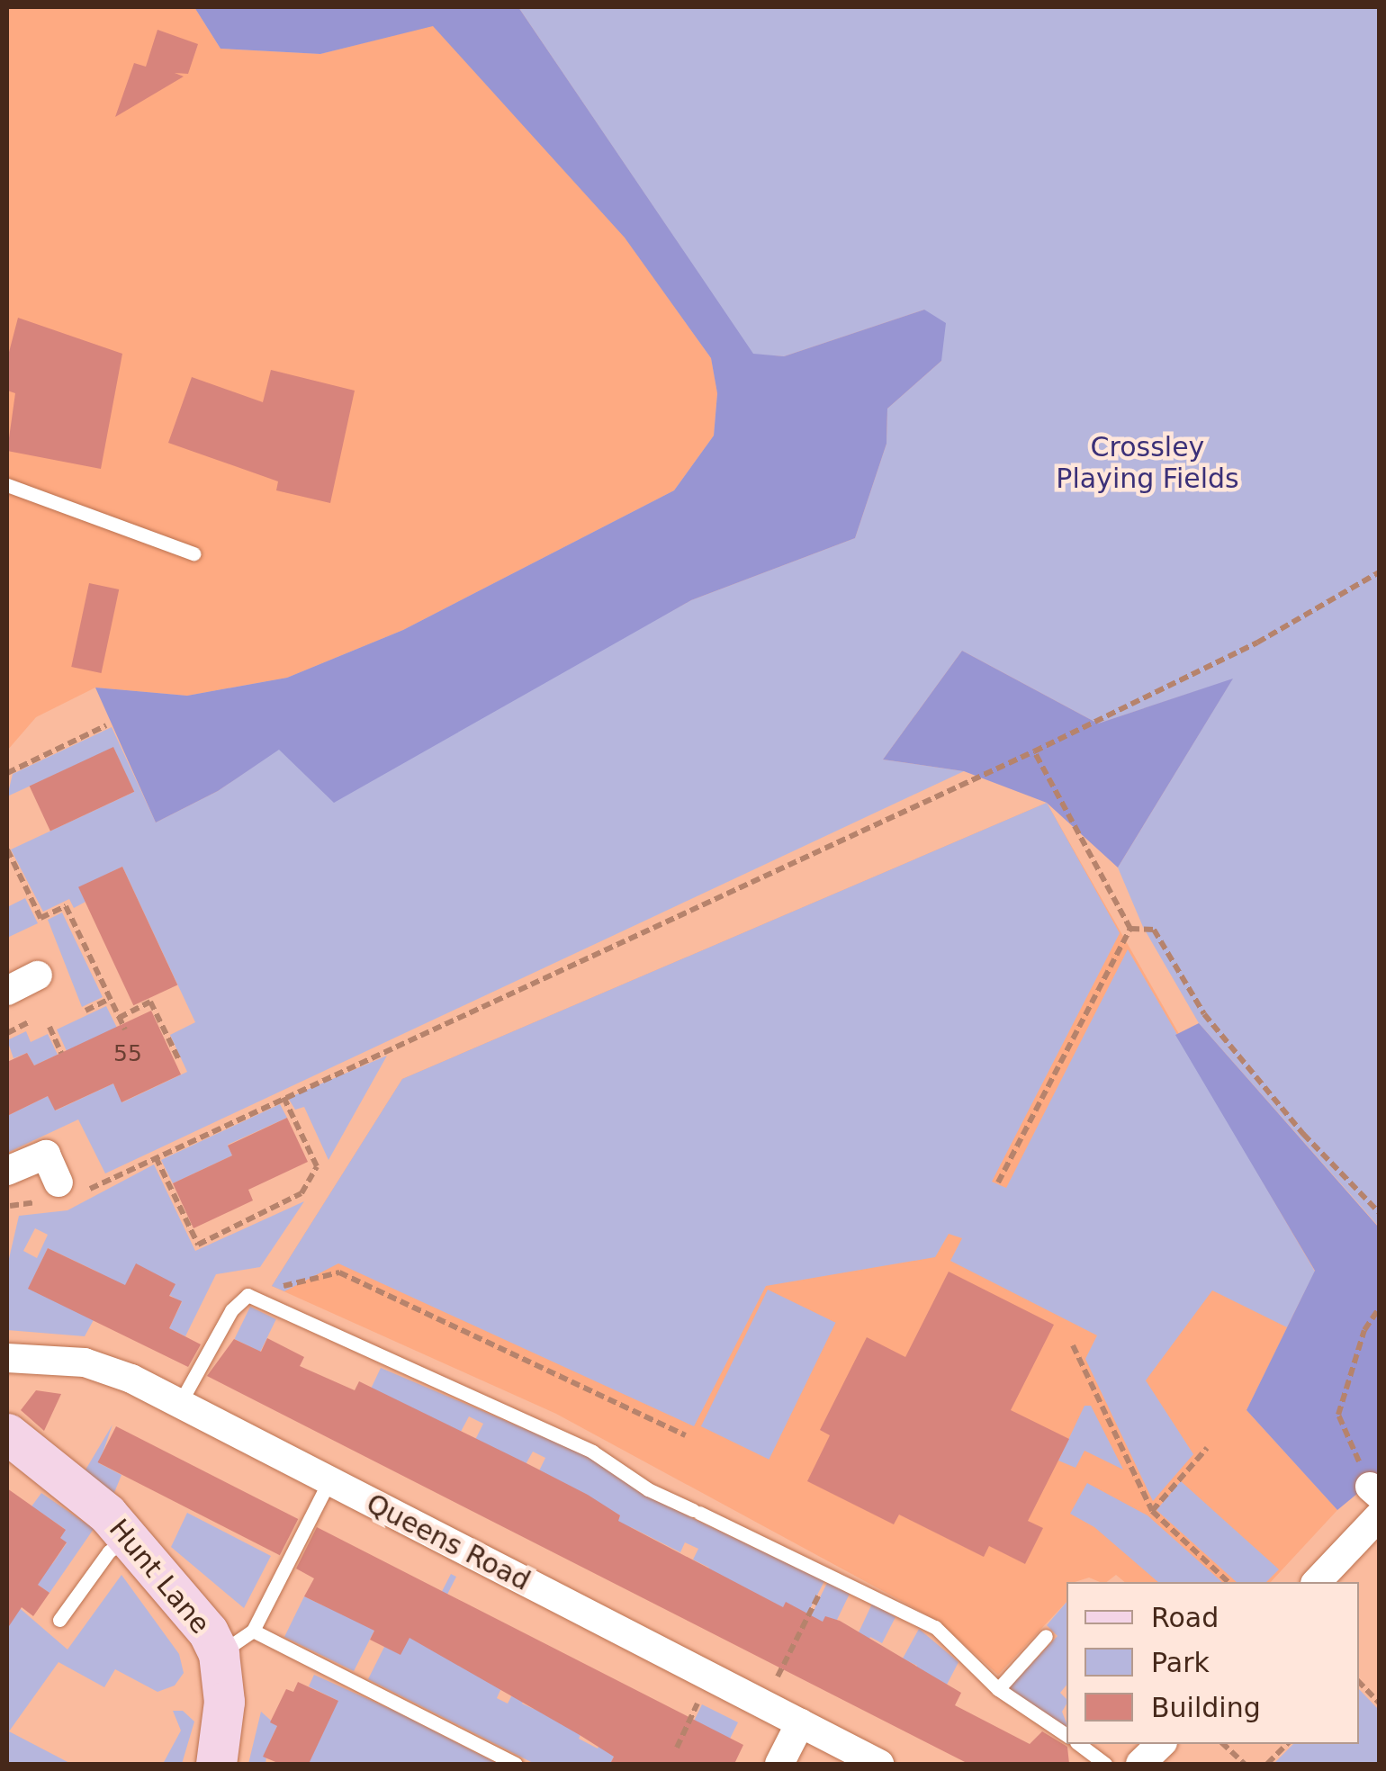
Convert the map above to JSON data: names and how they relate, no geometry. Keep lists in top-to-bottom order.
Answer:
{
  "streets": {
    "street": ["Queens Road", "Hunt Lane"]
  },
  "parks": ["Crossley Playing Fields"],
  "house_numbers": ["55"],
  "legend": ["Road", "Park", "Building"]
}
